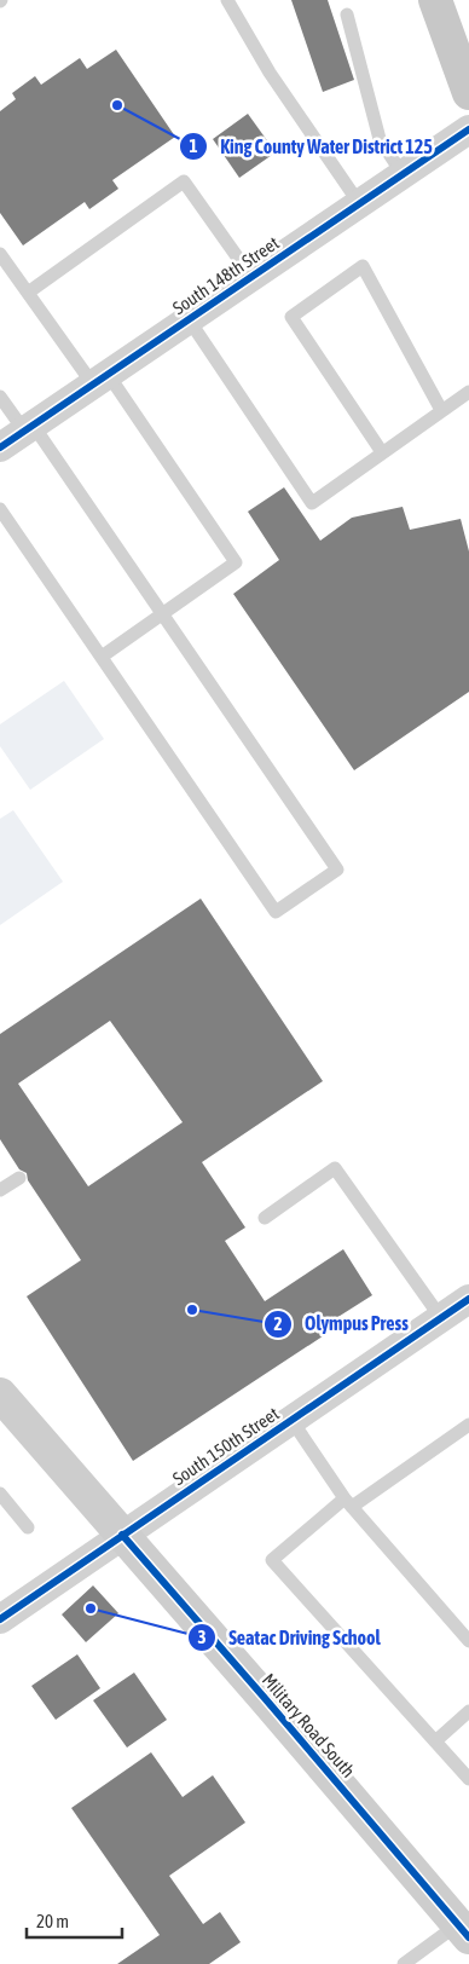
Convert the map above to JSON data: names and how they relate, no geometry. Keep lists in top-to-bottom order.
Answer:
{
  "streets": {
    "street": ["South 148th Street", "South 150th Street", "Military Road South"]
  },
  "crossings": [
    ["South 150th Street", "Military Road South"]
  ],
  "places": ["King County Water District 125", "Olympus Press", "Seatac Driving School"],
  "scale_bar": "20 m"
}
